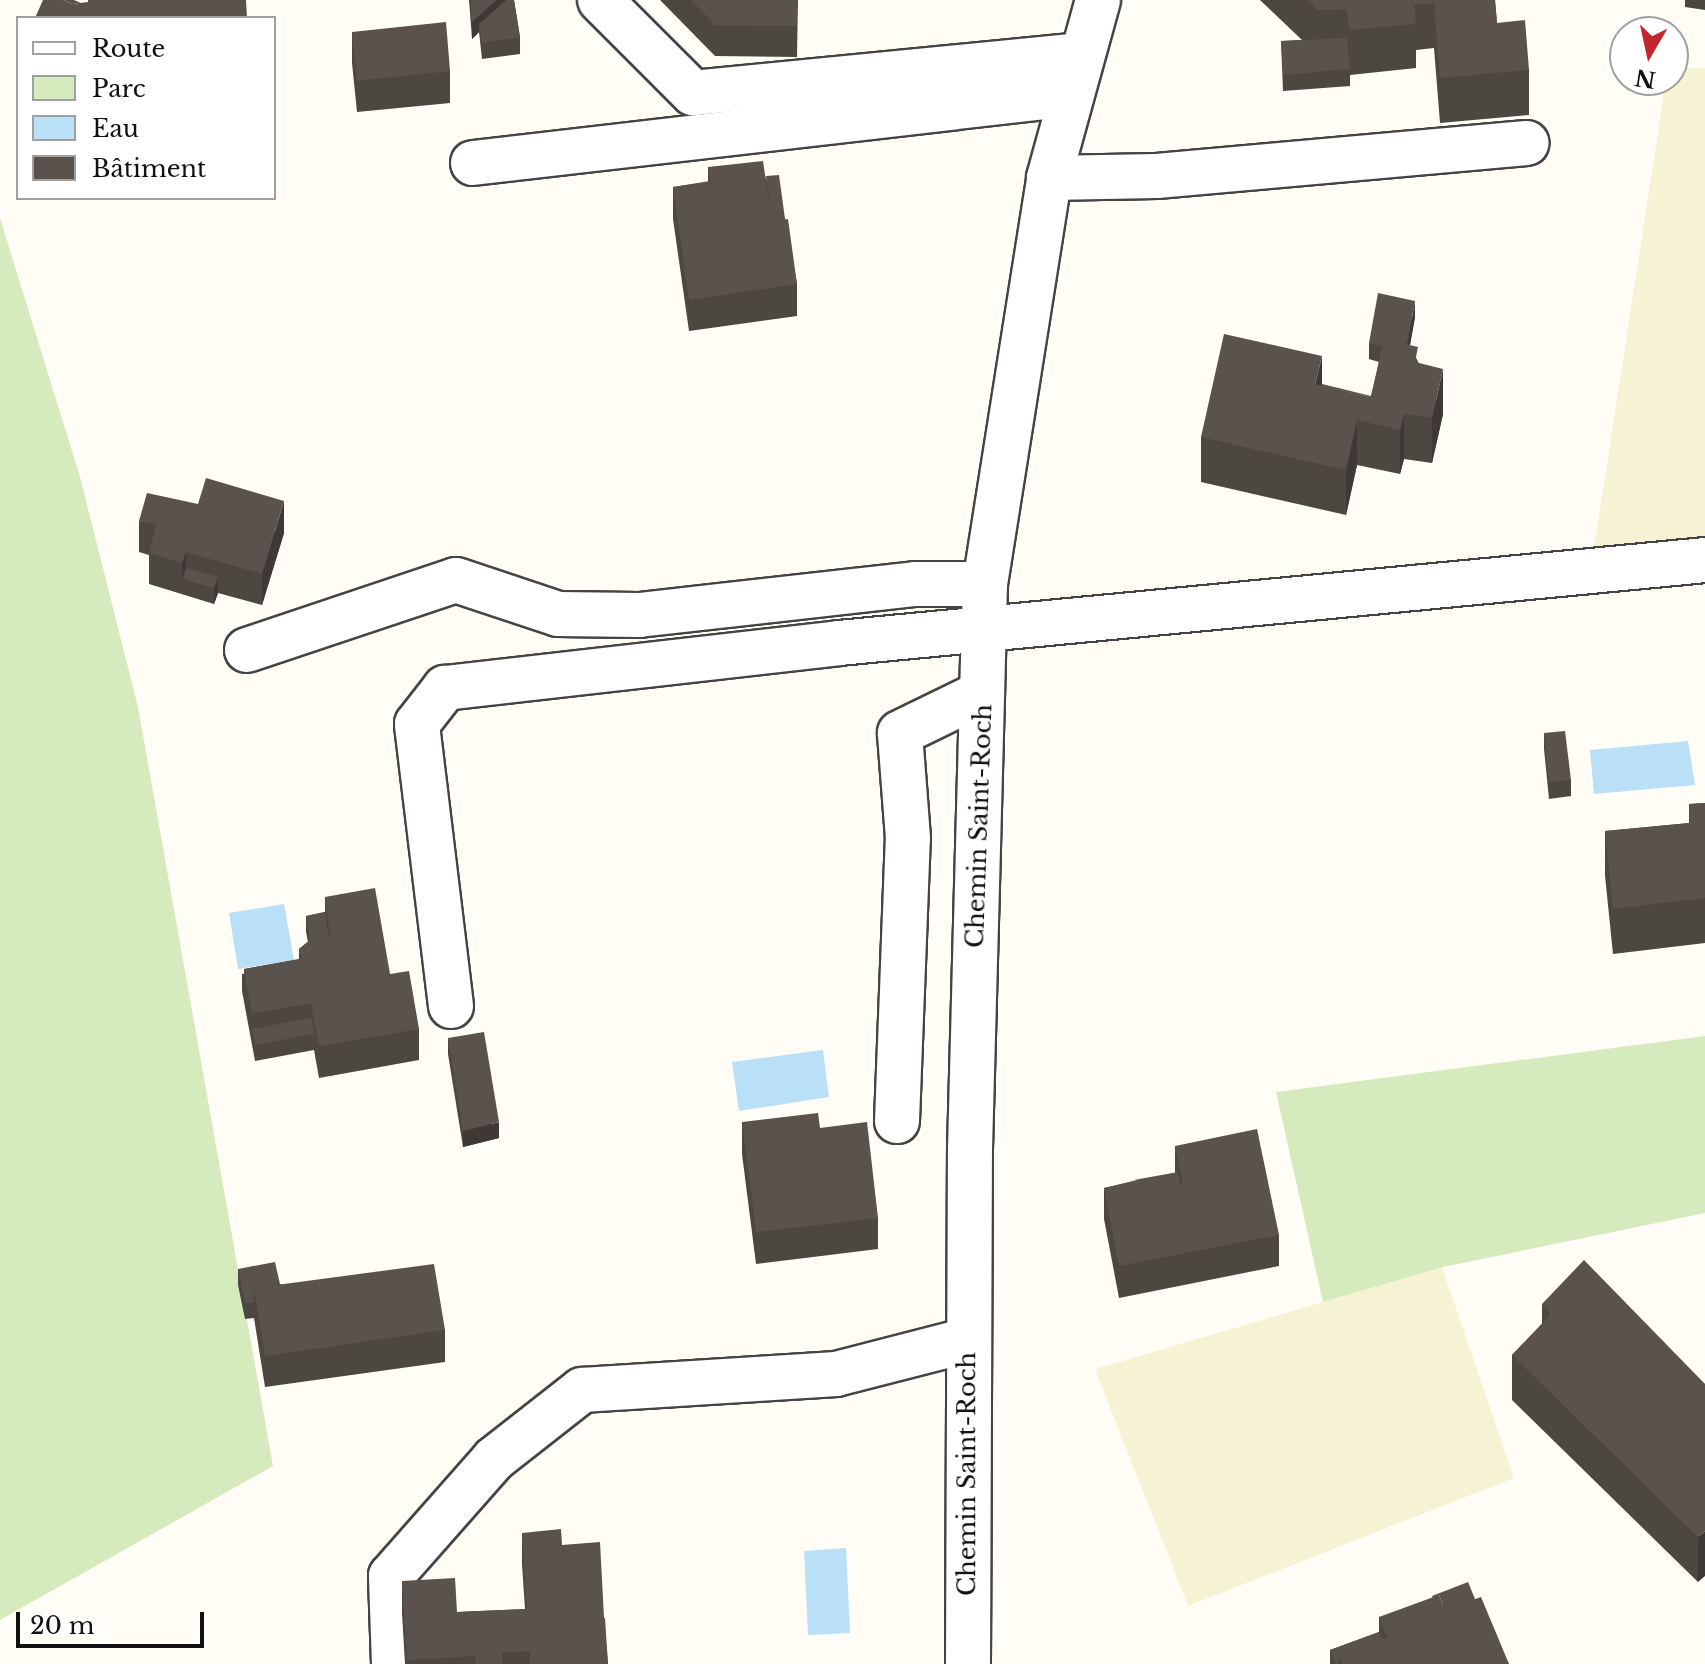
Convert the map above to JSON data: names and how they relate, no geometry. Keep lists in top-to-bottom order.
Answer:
{
  "streets": {
    "street": ["Chemin Saint-Roch"]
  },
  "legend": [
    "Route",
    "Parc",
    "Eau",
    "Bâtiment"
  ],
  "scale_bar": "20 m",
  "north": "bottom"
}
